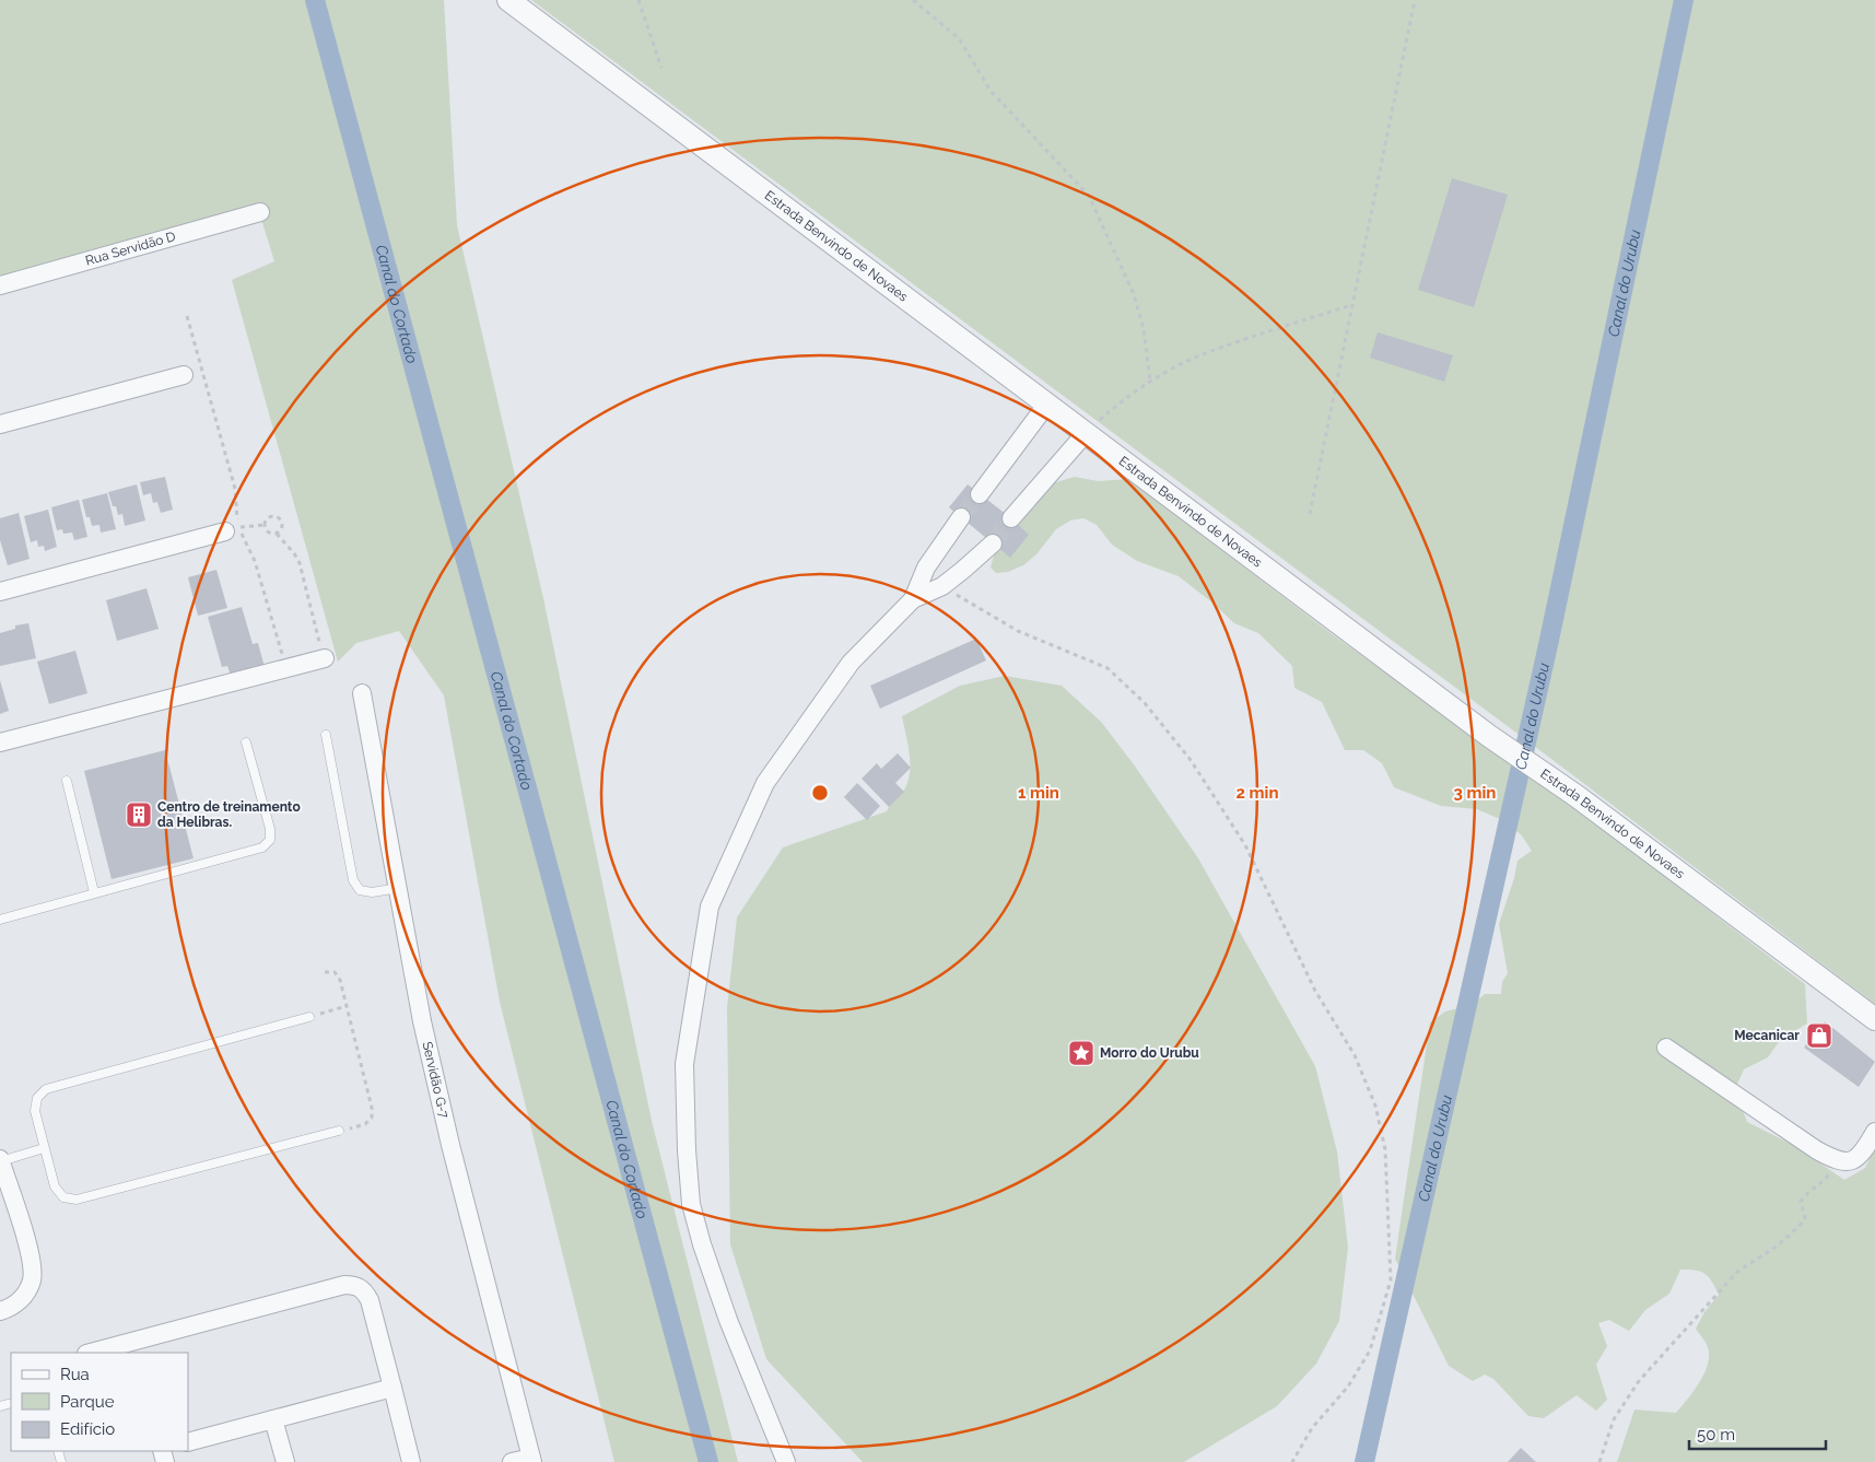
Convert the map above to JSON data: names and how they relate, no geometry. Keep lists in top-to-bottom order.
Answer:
{
  "streets": {
    "street": ["Estrada Benvindo de Novaes", "Rua Servidão D", "Servidão G-7"]
  },
  "water": ["Canal do Urubu", "Canal do Cortado"],
  "places": {
    "building": ["Centro de treinamento da Helibras."],
    "shop": ["Mecanicar"],
    "place": ["Morro do Urubu"]
  },
  "legend": ["Rua", "Parque", "Edifício"],
  "scale_bar": "50 m",
  "rings": ["1 min", "2 min", "3 min"]
}
